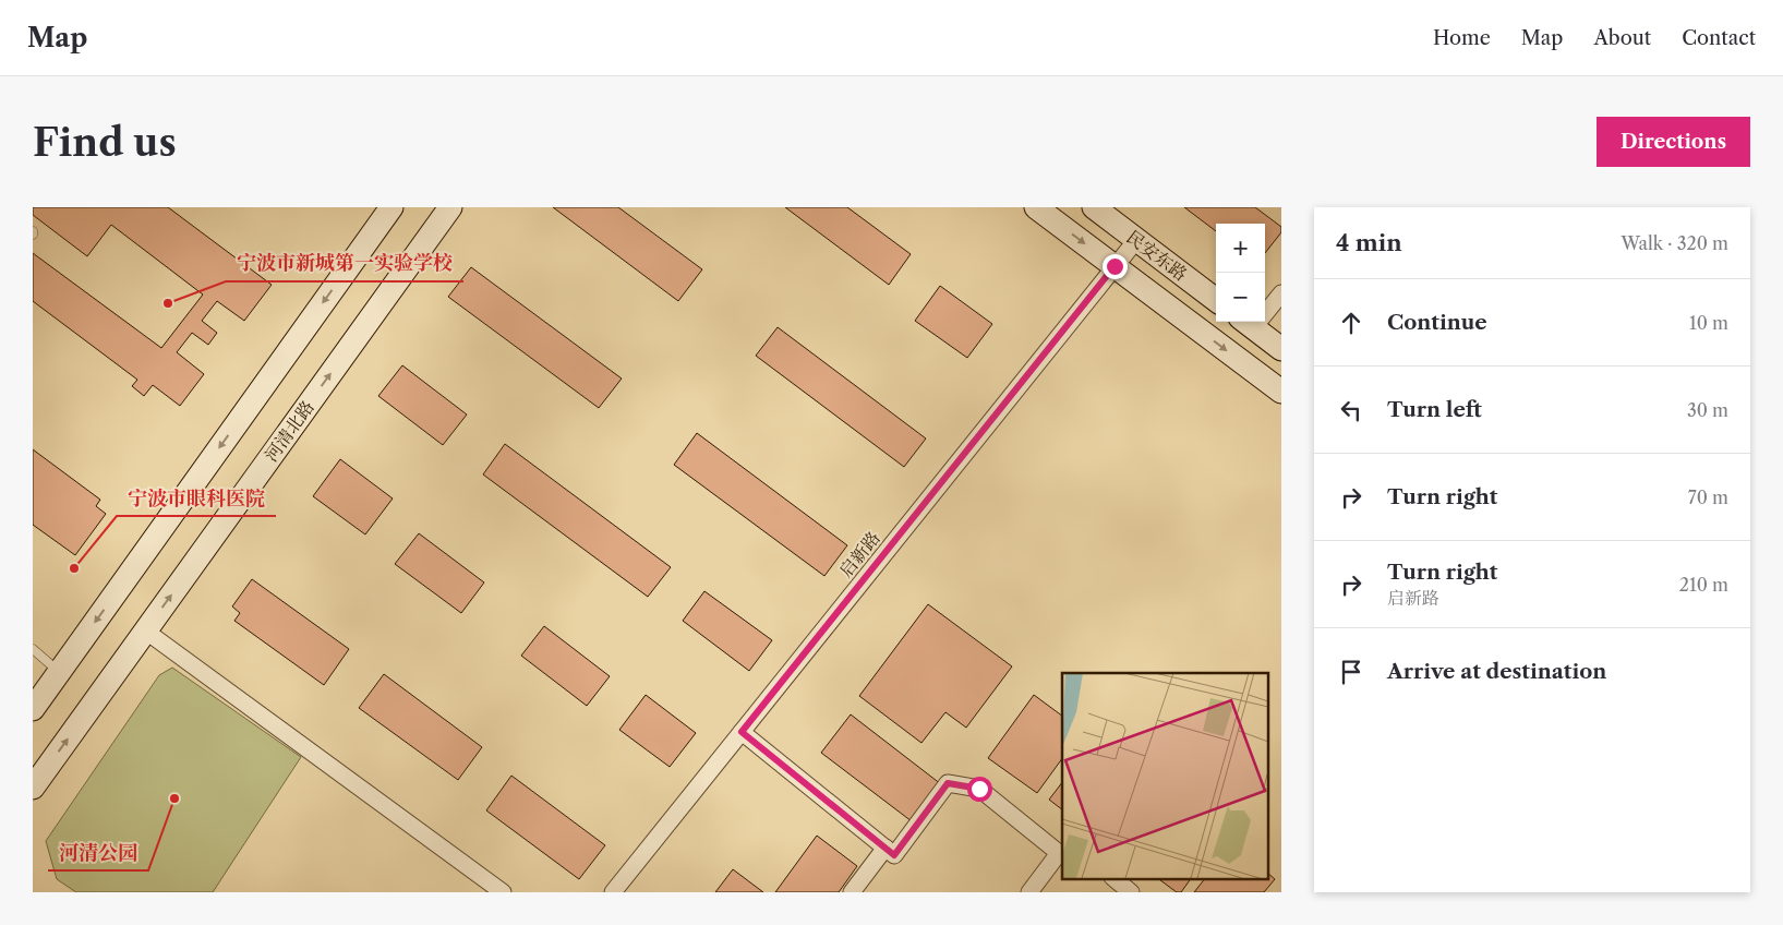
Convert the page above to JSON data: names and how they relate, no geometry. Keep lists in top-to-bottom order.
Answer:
{
  "streets": {
    "main road": ["民安东路", "河清北路"],
    "street": ["启新路"]
  },
  "crossings": [
    ["民安东路", "启新路"]
  ],
  "places": ["宁波市新城第一实验学校", "宁波市眼科医院", "河清公园"],
  "page": {
    "header": "Map",
    "nav": [
      "Home",
      "Map",
      "About",
      "Contact"
    ],
    "buttons": "Directions",
    "title": "Find us",
    "heading": ["4 min", "Walk · 320 m"],
    "map_buttons": ["+", "−"],
    "list": [
      ["Continue", "10 m"],
      ["Turn left", "30 m"],
      ["Turn right", "70 m"],
      ["Turn right", "启新路", "210 m"],
      "Arrive at destination"
    ]
  }
}
